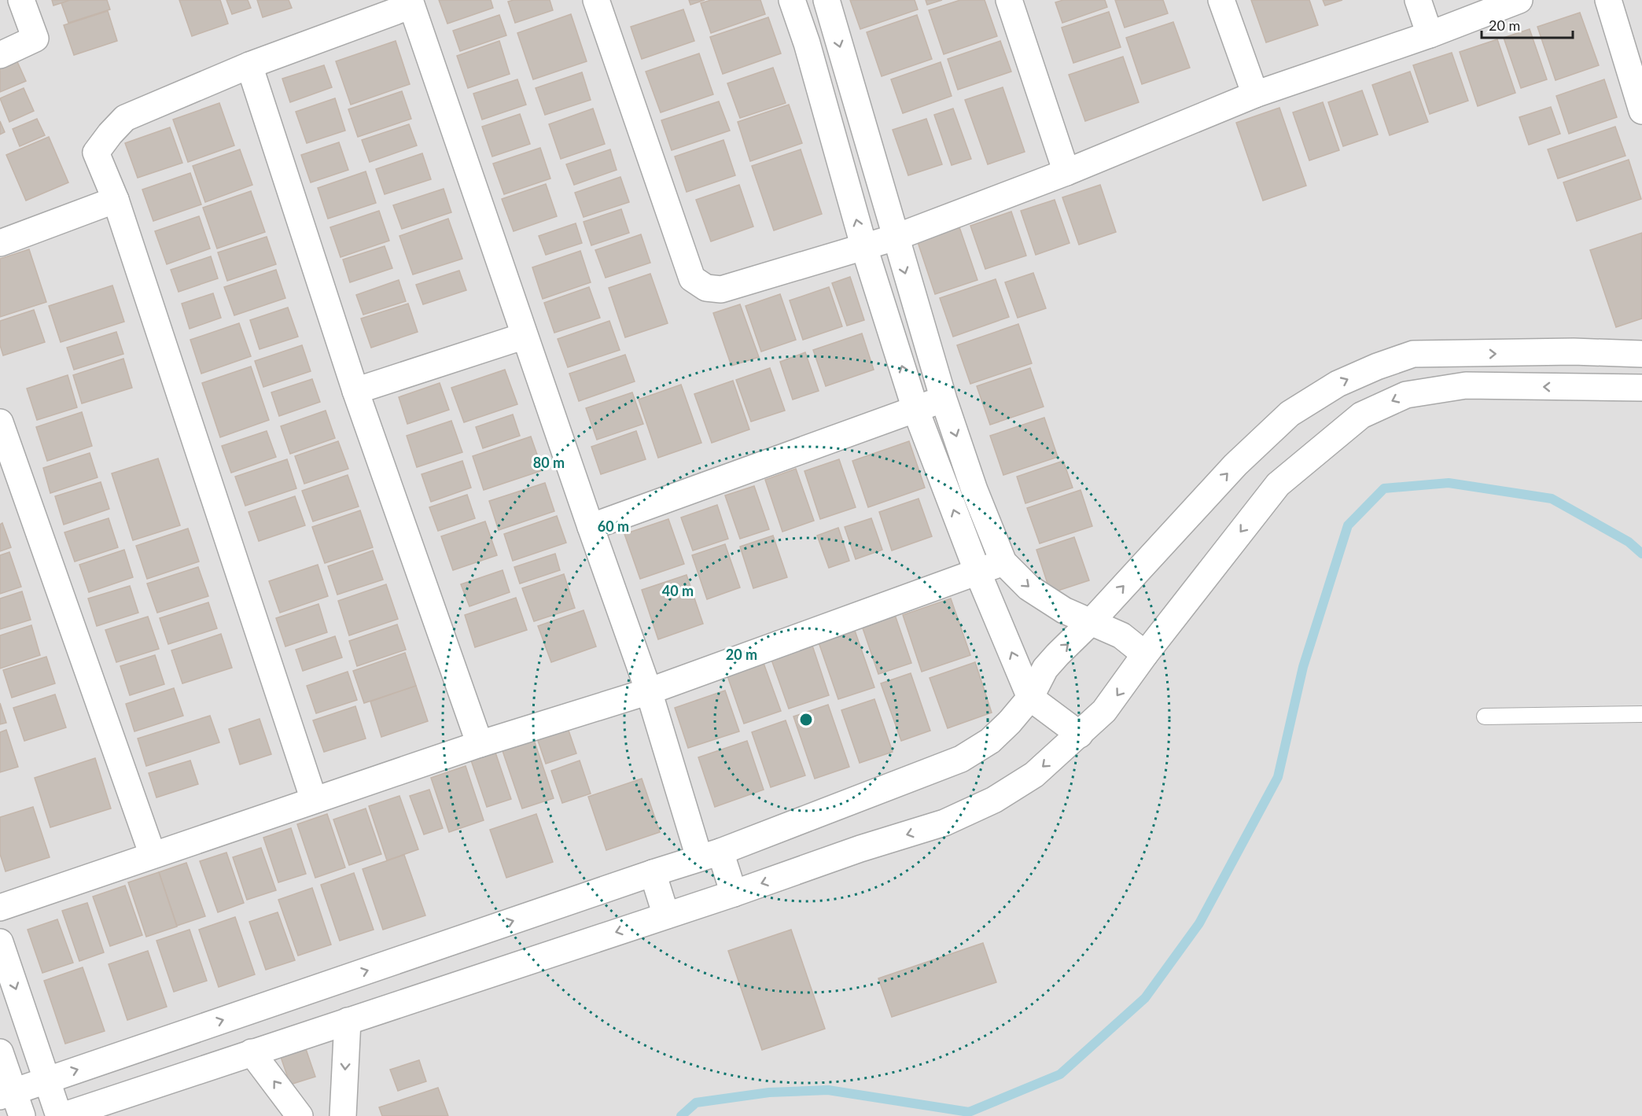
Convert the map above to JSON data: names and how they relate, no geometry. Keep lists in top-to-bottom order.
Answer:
{
  "scale_bar": "20 m",
  "rings": [
    "80 m",
    "60 m",
    "40 m",
    "20 m"
  ]
}
